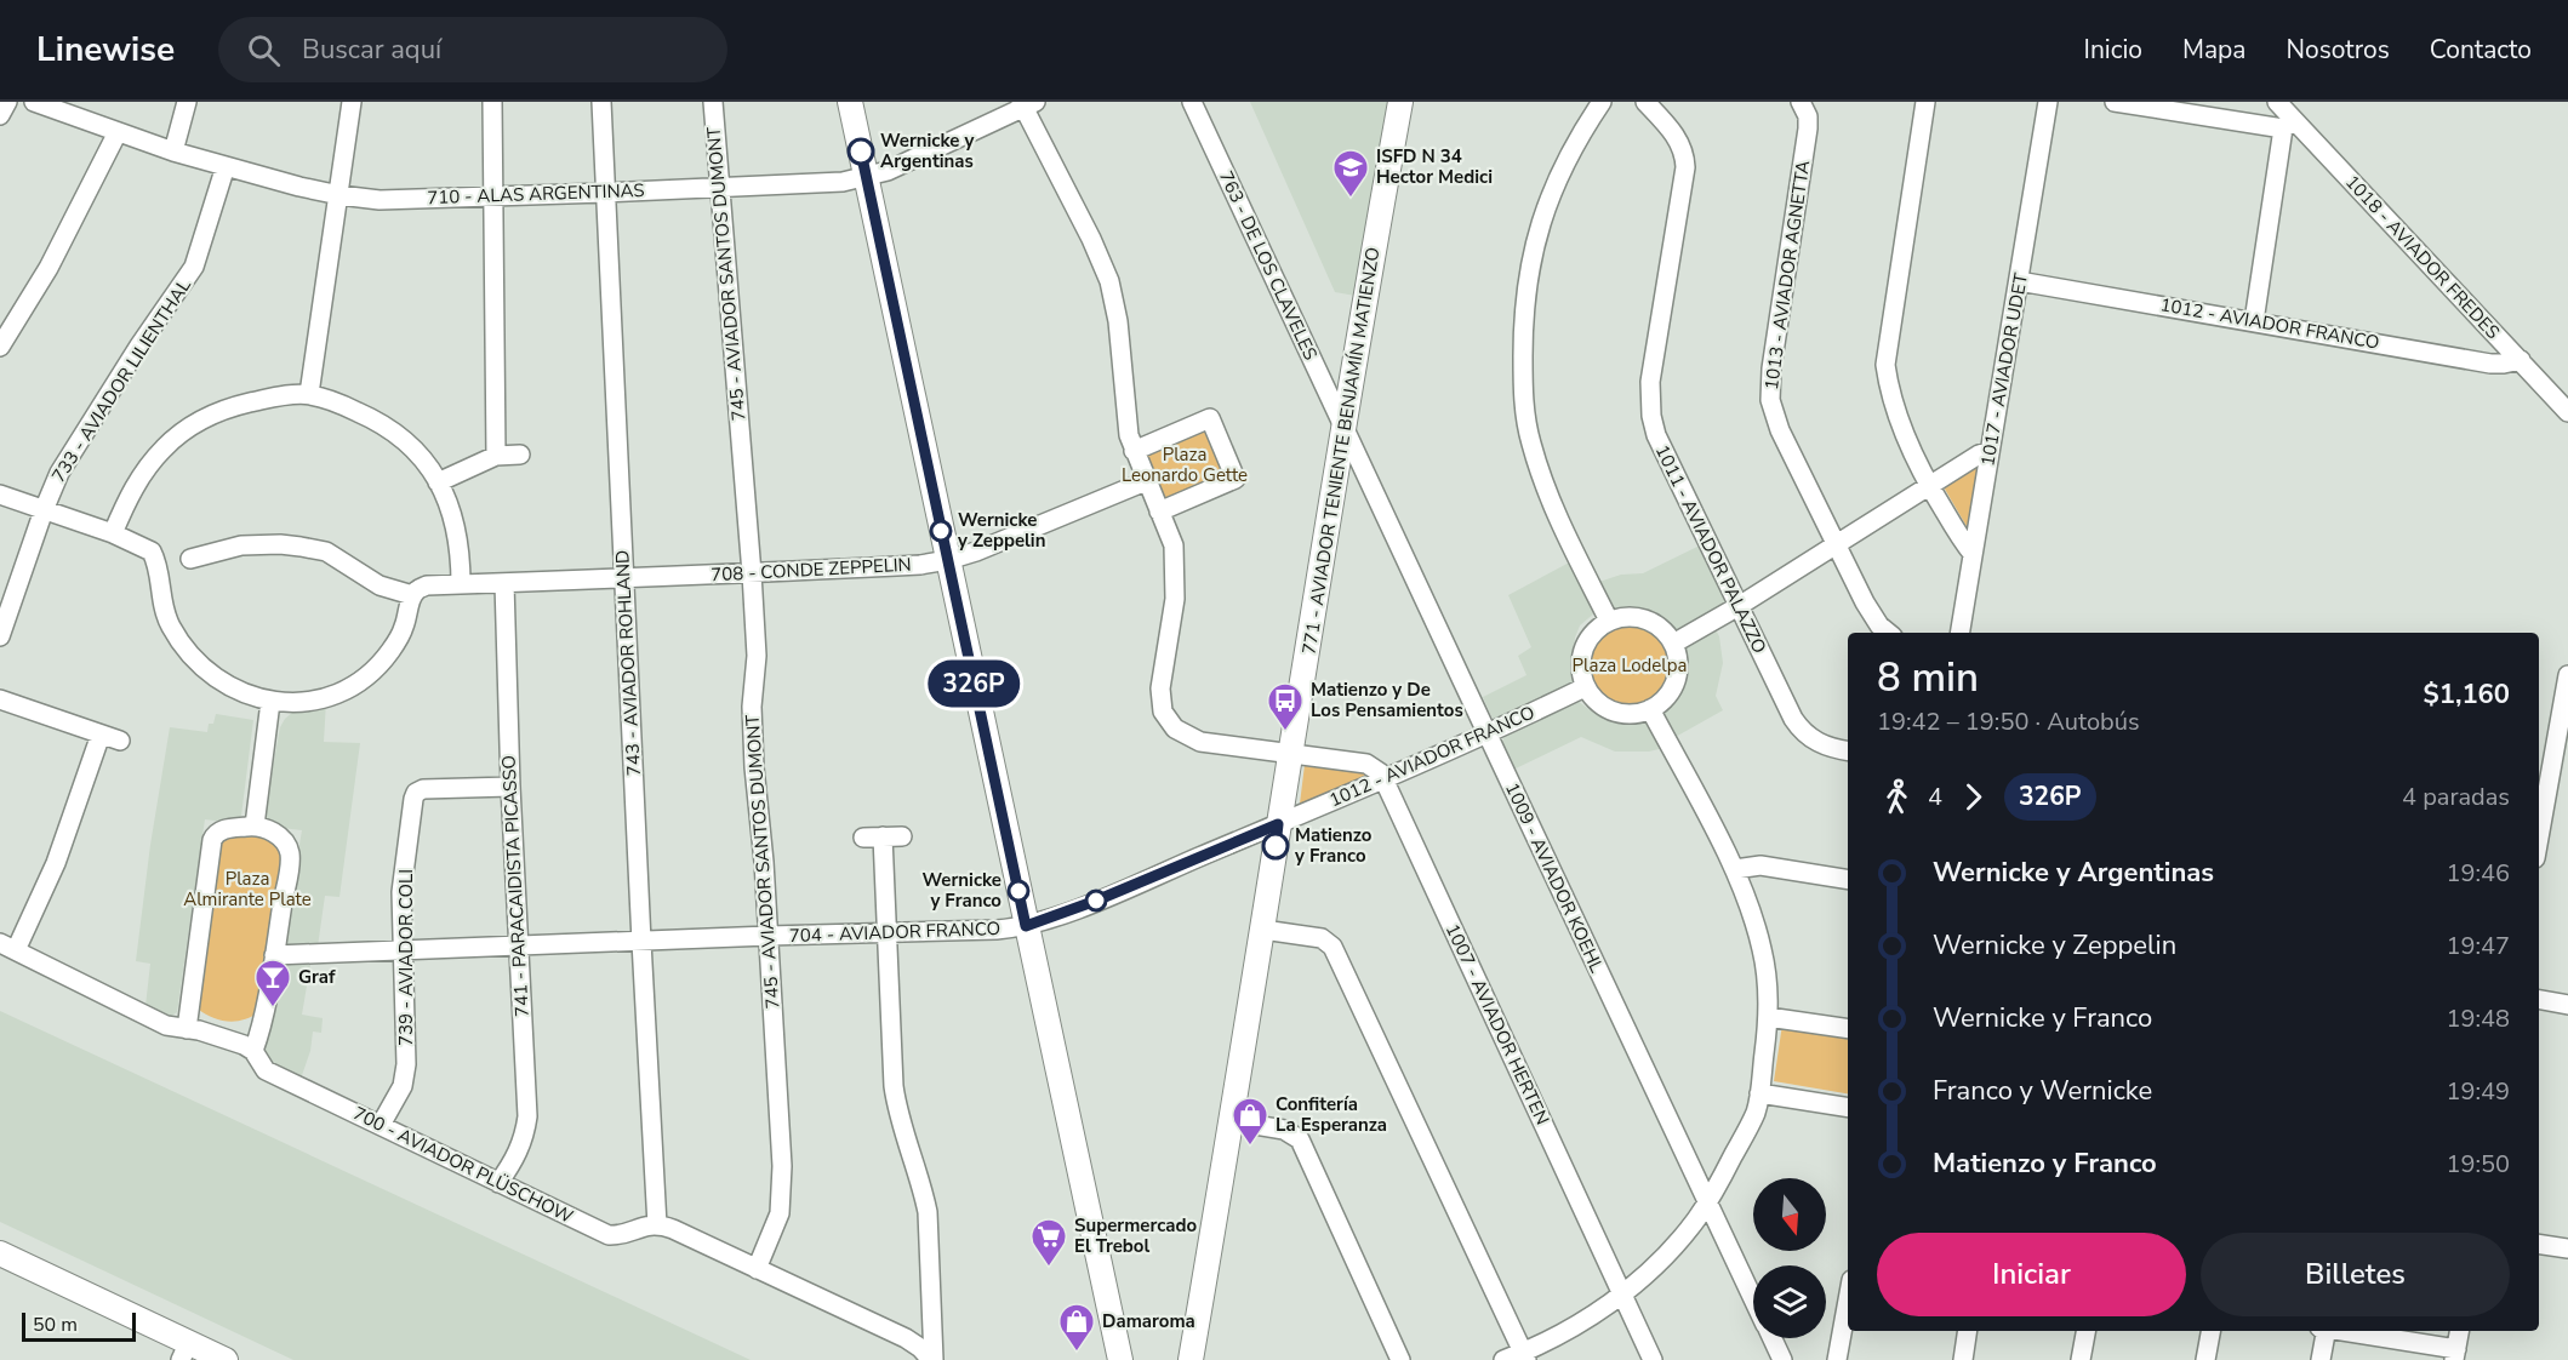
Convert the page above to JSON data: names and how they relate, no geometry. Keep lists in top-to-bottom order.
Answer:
{
  "streets": {
    "street": [
      "710 - ALAS ARGENTINAS",
      "1018 - AVIADOR FREDES",
      "763 - DE LOS CLAVELES",
      "745 - AVIADOR SANTOS DUMONT",
      "1013 - AVIADOR AGNETTA",
      "1012 - AVIADOR FRANCO",
      "1017 - AVIADOR UDET",
      "733 - AVIADOR LILIENTHAL",
      "771 - AVIADOR TENIENTE BENJAMÍN MATIENZO",
      "1011 - AVIADOR PALAZZO",
      "708 - CONDE ZEPPELIN",
      "743 - AVIADOR ROHLAND",
      "1009 - AVIADOR KOEHL",
      "741 - PARACAIDISTA PICASSO",
      "704 - AVIADOR FRANCO",
      "739 - AVIADOR COLI",
      "1007 - AVIADOR HERTEN",
      "700 - AVIADOR PLÜSCHOW"
    ]
  },
  "crossings": [
    ["710 - ALAS ARGENTINAS", "745 - AVIADOR SANTOS DUMONT"],
    ["710 - ALAS ARGENTINAS", "733 - AVIADOR LILIENTHAL"],
    ["710 - ALAS ARGENTINAS", "743 - AVIADOR ROHLAND"],
    ["1018 - AVIADOR FREDES", "1012 - AVIADOR FRANCO"],
    ["763 - DE LOS CLAVELES", "771 - AVIADOR TENIENTE BENJAMÍN MATIENZO"],
    ["763 - DE LOS CLAVELES", "1009 - AVIADOR KOEHL"],
    ["745 - AVIADOR SANTOS DUMONT", "708 - CONDE ZEPPELIN"],
    ["745 - AVIADOR SANTOS DUMONT", "704 - AVIADOR FRANCO"],
    ["1012 - AVIADOR FRANCO", "1017 - AVIADOR UDET"],
    ["1012 - AVIADOR FRANCO", "771 - AVIADOR TENIENTE BENJAMÍN MATIENZO"],
    ["1012 - AVIADOR FRANCO", "1009 - AVIADOR KOEHL"],
    ["1012 - AVIADOR FRANCO", "704 - AVIADOR FRANCO"],
    ["1012 - AVIADOR FRANCO", "1007 - AVIADOR HERTEN"],
    ["771 - AVIADOR TENIENTE BENJAMÍN MATIENZO", "1009 - AVIADOR KOEHL"],
    ["771 - AVIADOR TENIENTE BENJAMÍN MATIENZO", "704 - AVIADOR FRANCO"],
    ["708 - CONDE ZEPPELIN", "743 - AVIADOR ROHLAND"],
    ["708 - CONDE ZEPPELIN", "741 - PARACAIDISTA PICASSO"],
    ["743 - AVIADOR ROHLAND", "704 - AVIADOR FRANCO"],
    ["743 - AVIADOR ROHLAND", "700 - AVIADOR PLÜSCHOW"],
    ["741 - PARACAIDISTA PICASSO", "704 - AVIADOR FRANCO"],
    ["741 - PARACAIDISTA PICASSO", "739 - AVIADOR COLI"],
    ["741 - PARACAIDISTA PICASSO", "700 - AVIADOR PLÜSCHOW"],
    ["704 - AVIADOR FRANCO", "739 - AVIADOR COLI"],
    ["739 - AVIADOR COLI", "700 - AVIADOR PLÜSCHOW"]
  ],
  "parks": ["Plaza Leonardo Gette", "Plaza Lodelpa", "Plaza Almirante Plate"],
  "places": {
    "other": [
      "Wernicke y Argentinas",
      "Wernicke y Zeppelin",
      "Matienzo y Franco",
      "Wernicke y Franco"
    ],
    "school or university": ["ISFD N 34 Hector Medici"],
    "bus stop": ["Matienzo y De Los Pensamientos"],
    "bar": ["Graf"],
    "shop": ["Confitería La Esperanza", "Damaroma"],
    "supermarket": ["Supermercado El Trebol"]
  },
  "lines": ["bus line 326P"],
  "scale_bar": "50 m",
  "north": "bottom",
  "page": {
    "header": "Linewise",
    "search": "Buscar aquí",
    "nav": [
      "Inicio",
      "Mapa",
      "Nosotros",
      "Contacto"
    ],
    "on_map": "326P",
    "heading": ["8 min", "19:42 – 19:50 · Autobús", "$1,160"],
    "legs": ["4", "326P", "4 paradas"],
    "list": [
      {
        "name": "Wernicke y Argentinas",
        "value": "19:46"
      },
      {
        "name": "Wernicke y Zeppelin",
        "value": "19:47"
      },
      {
        "name": "Wernicke y Franco",
        "value": "19:48"
      },
      {
        "name": "Franco y Wernicke",
        "value": "19:49"
      },
      {
        "name": "Matienzo y Franco",
        "value": "19:50"
      }
    ],
    "buttons": ["Iniciar", "Billetes"],
    "scale": "50 m"
  }
}
